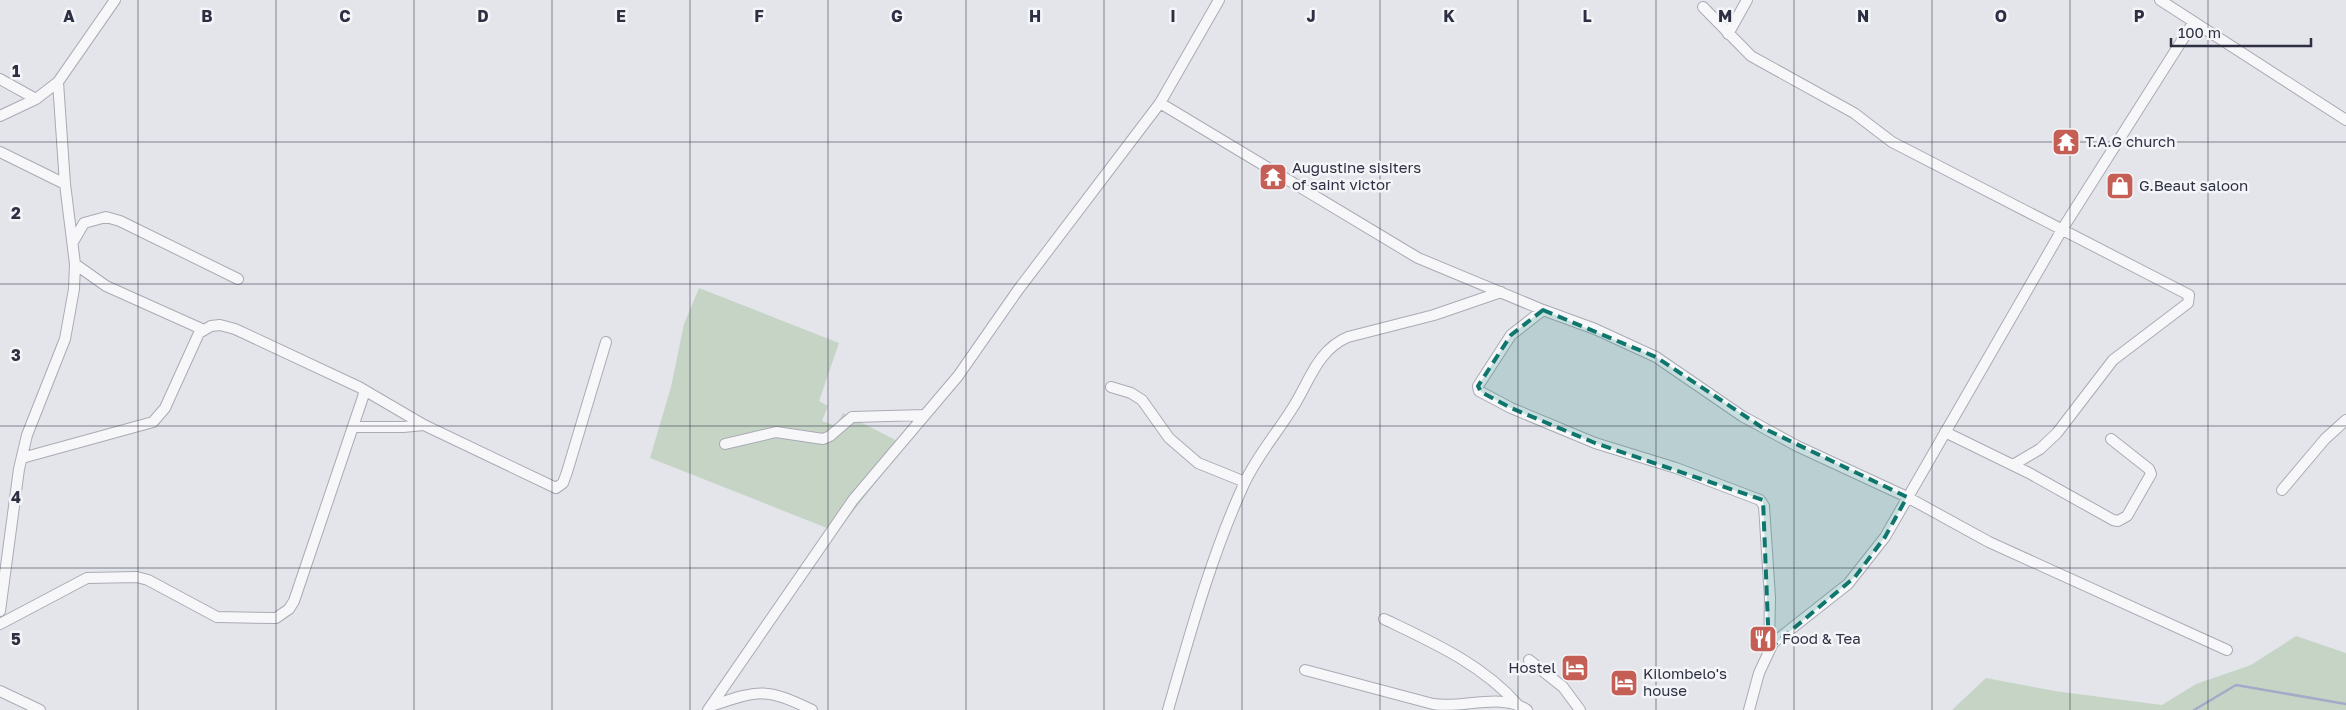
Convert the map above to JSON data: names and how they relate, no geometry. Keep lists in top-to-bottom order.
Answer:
{
  "places": {
    "temple": ["T.A.G church", "Augustine sisiters of saint victor"],
    "shop": ["G.Beaut saloon"],
    "restaurant": ["Food & Tea"],
    "hotel": ["Hostel", "Kilombelo's house"]
  },
  "scale_bar": "100 m",
  "grid": {
    "columns": [
      "A",
      "B",
      "C",
      "D",
      "E",
      "F",
      "G",
      "H",
      "I",
      "J",
      "K",
      "L",
      "M",
      "N",
      "O",
      "P"
    ],
    "rows": [
      "1",
      "2",
      "3",
      "4",
      "5"
    ]
  }
}
